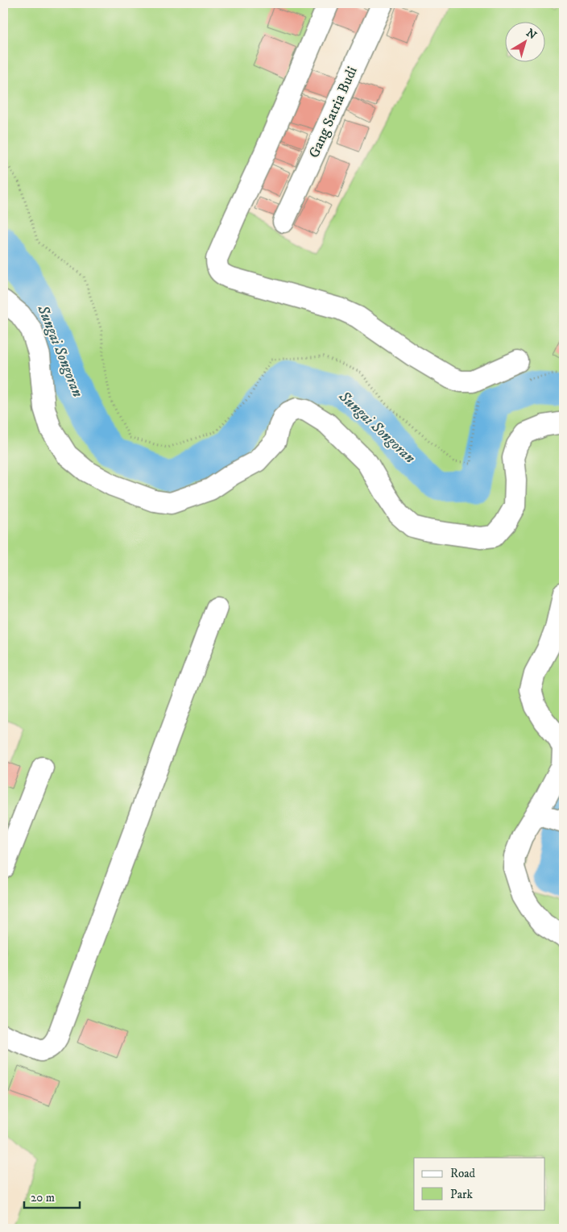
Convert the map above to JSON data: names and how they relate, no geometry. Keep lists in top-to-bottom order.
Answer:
{
  "streets": {
    "street": ["Gang Satria Budi"]
  },
  "water": ["Sungai Songoran"],
  "legend": ["Road", "Park"],
  "scale_bar": "20 m",
  "north": "top right"
}
